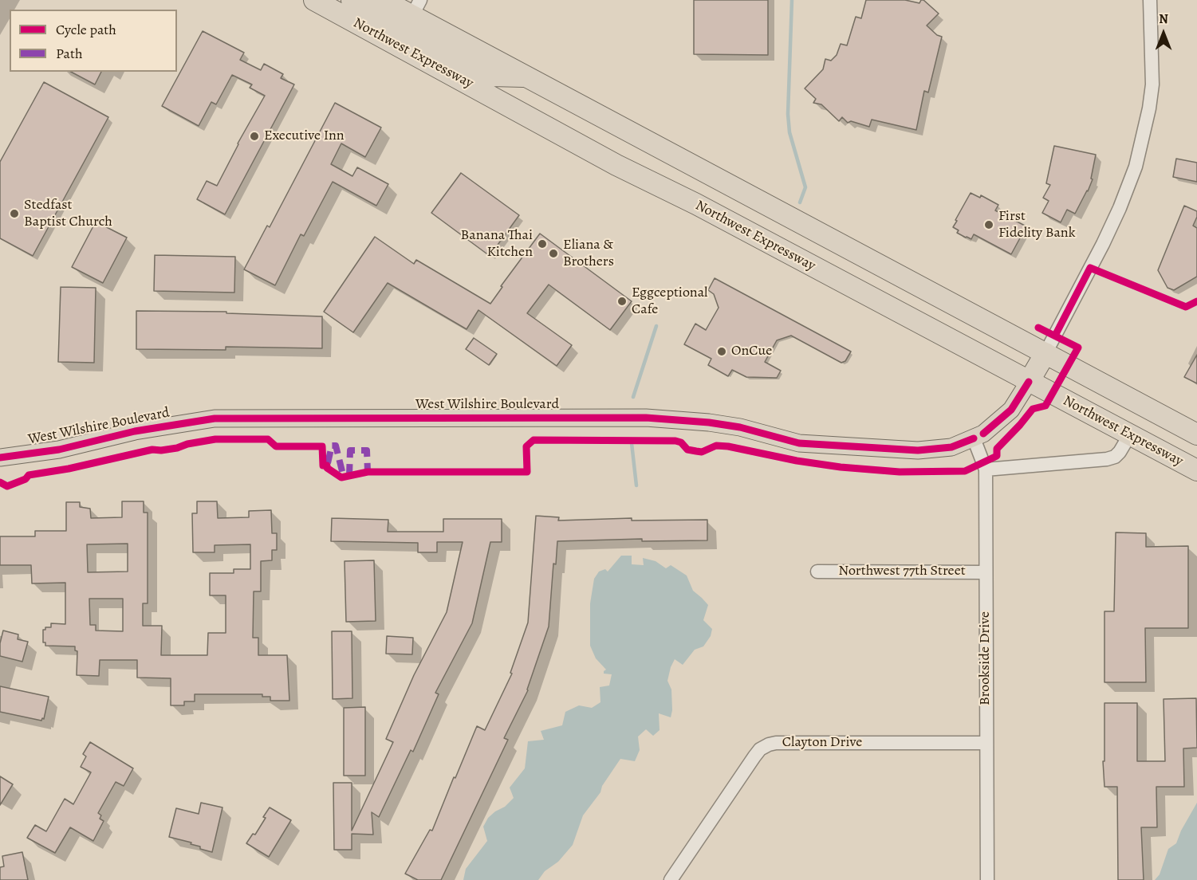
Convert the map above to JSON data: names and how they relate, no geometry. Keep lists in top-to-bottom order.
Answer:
{
  "streets": {
    "highway": ["Northwest Expressway"],
    "main road": ["West Wilshire Boulevard"],
    "street": ["Northwest 77th Street", "Brookside Drive", "Clayton Drive"]
  },
  "crossings": [
    ["Northwest Expressway", "West Wilshire Boulevard"],
    ["West Wilshire Boulevard", "Brookside Drive"],
    ["Northwest 77th Street", "Brookside Drive"],
    ["Brookside Drive", "Clayton Drive"]
  ],
  "places": [
    "Executive Inn",
    "Stedfast Baptist Church",
    "First Fidelity Bank",
    "Banana Thai Kitchen",
    "Eliana & Brothers",
    "Eggceptional Cafe",
    "OnCue"
  ],
  "legend": ["Cycle path", "Path"],
  "north": "top"
}
